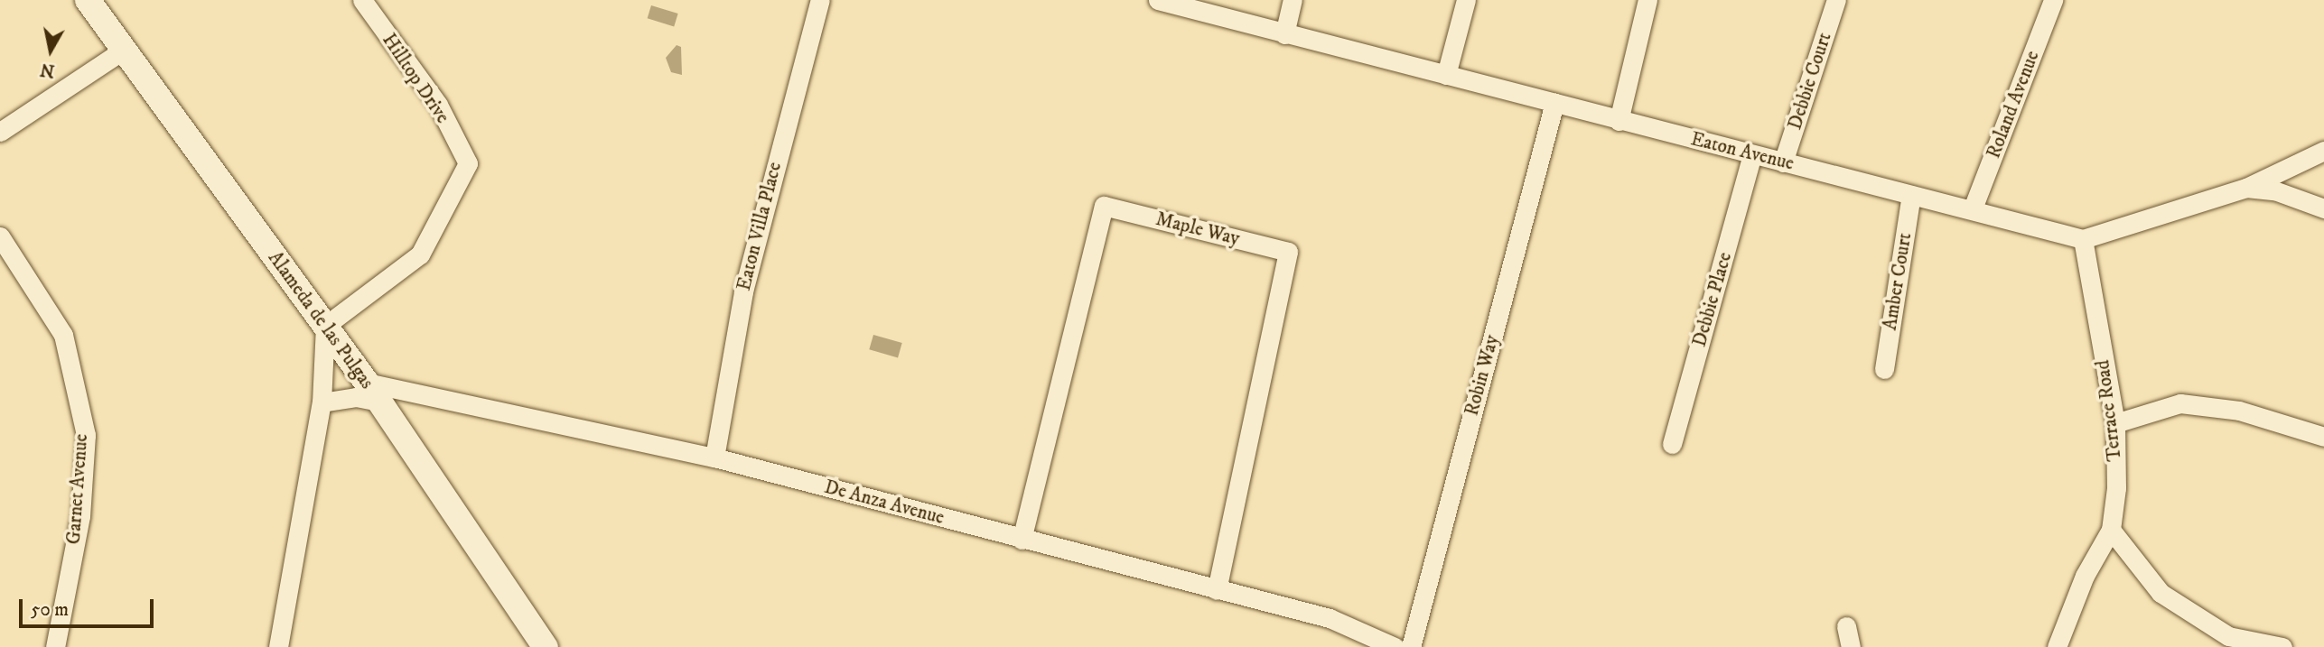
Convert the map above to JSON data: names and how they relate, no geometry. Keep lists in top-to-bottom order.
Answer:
{
  "streets": {
    "main road": ["Alameda de las Pulgas"],
    "street": [
      "Hilltop Drive",
      "Debbie Court",
      "Roland Avenue",
      "Eaton Avenue",
      "Eaton Villa Place",
      "Maple Way",
      "Amber Court",
      "Debbie Place",
      "Robin Way",
      "Terrace Road",
      "Garnet Avenue",
      "De Anza Avenue"
    ]
  },
  "crossings": [
    ["Hilltop Drive", "Alameda de las Pulgas"],
    ["Debbie Court", "Eaton Avenue"],
    ["Roland Avenue", "Eaton Avenue"],
    ["Eaton Avenue", "Amber Court"],
    ["Eaton Avenue", "Debbie Place"],
    ["Eaton Avenue", "Robin Way"],
    ["Eaton Avenue", "Terrace Road"],
    ["Eaton Villa Place", "De Anza Avenue"],
    ["Maple Way", "De Anza Avenue"],
    ["Alameda de las Pulgas", "De Anza Avenue"]
  ],
  "scale_bar": "50 m",
  "north": "bottom"
}
